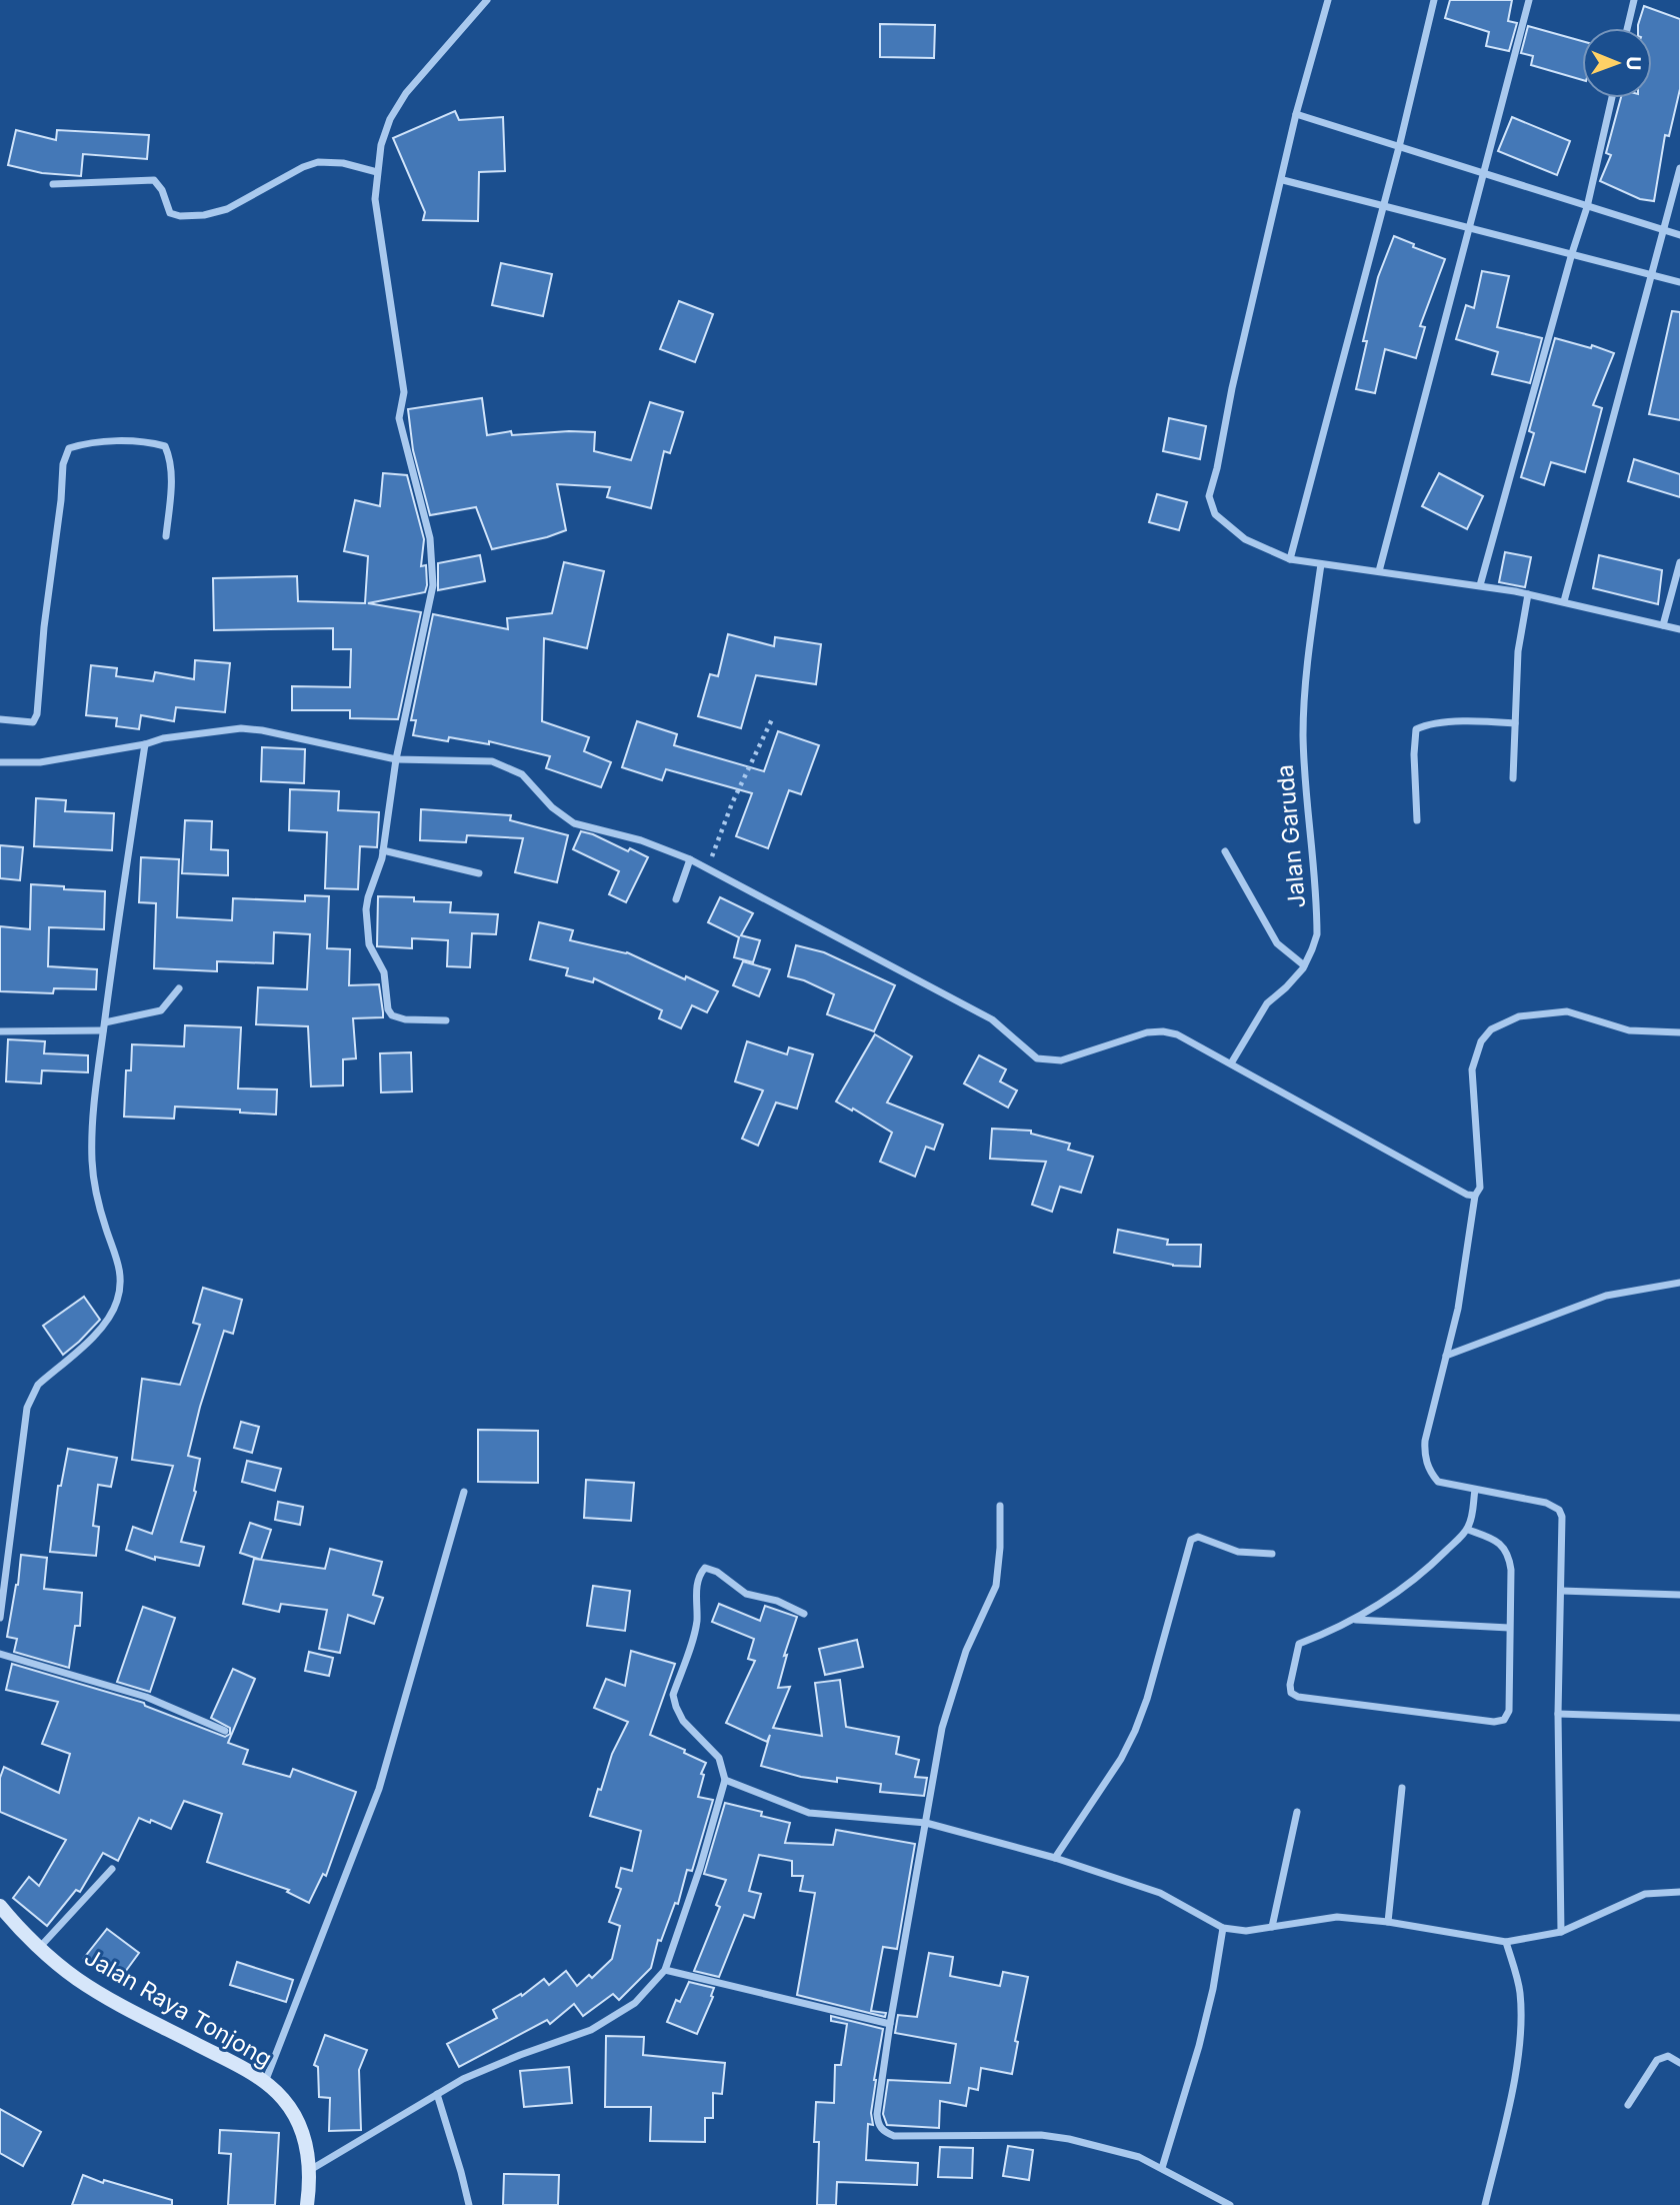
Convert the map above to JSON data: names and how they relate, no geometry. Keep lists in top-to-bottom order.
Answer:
{
  "streets": {
    "main road": ["Jalan Raya Tonjong"],
    "street": ["Jalan Garuda"]
  },
  "north": "right"
}
